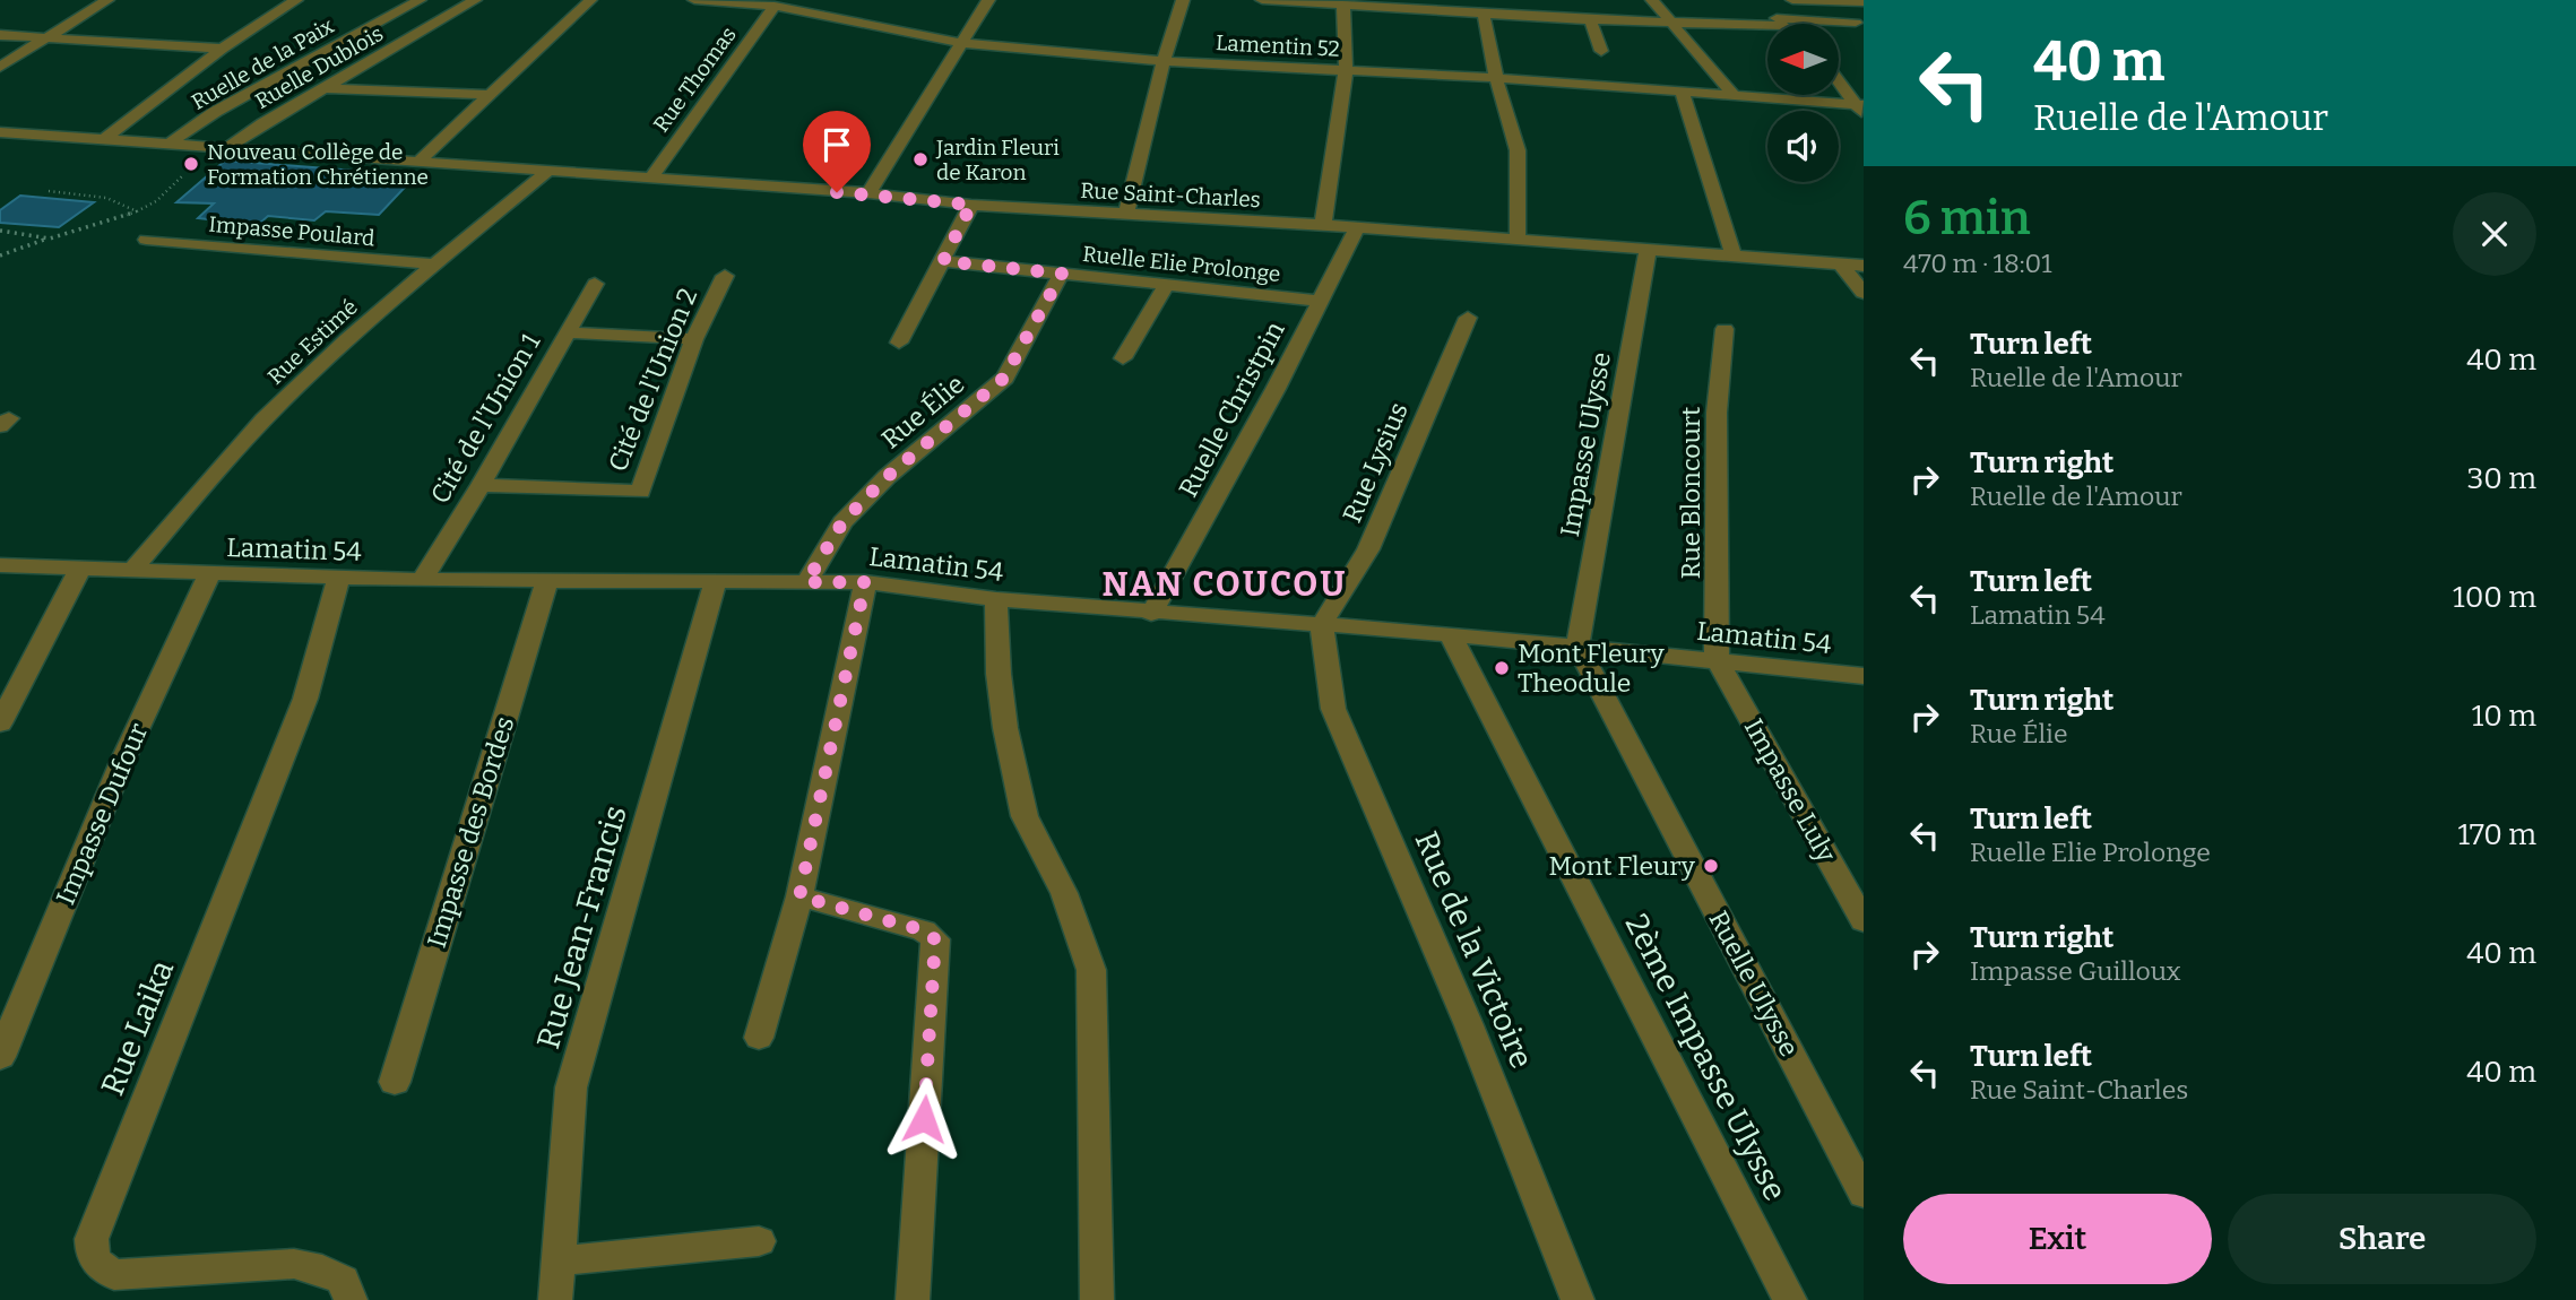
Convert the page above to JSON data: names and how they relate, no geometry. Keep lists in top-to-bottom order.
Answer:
{
  "streets": {
    "street": [
      "Lamentin 52",
      "Ruelle de la Paix",
      "Ruelle Dublois",
      "Rue Thomas",
      "Rue Saint-Charles",
      "Impasse Poulard",
      "Ruelle Elie Prolonge",
      "Rue Estimé",
      "Cité de l'Union 2",
      "Ruelle Christpin",
      "Rue Élie",
      "Cité de l'Union 1",
      "Impasse Ulysse",
      "Rue Lysius",
      "Rue Bloncourt",
      "Lamatin 54",
      "Impasse Luly",
      "Impasse Dufour",
      "Impasse des Bordes",
      "Rue Jean-Francis",
      "Rue de la Victoire",
      "Ruelle Ulysse",
      "Rue Laika",
      "2ème Impasse Ulysse"
    ]
  },
  "crossings": [
    ["Lamentin 52", "Rue Thomas"],
    ["Ruelle de la Paix", "Rue Saint-Charles"],
    ["Ruelle Dublois", "Rue Saint-Charles"],
    ["Rue Thomas", "Rue Saint-Charles"],
    ["Rue Saint-Charles", "Rue Estimé"],
    ["Rue Saint-Charles", "Ruelle Christpin"],
    ["Rue Saint-Charles", "Impasse Ulysse"],
    ["Impasse Poulard", "Rue Estimé"],
    ["Ruelle Elie Prolonge", "Ruelle Christpin"],
    ["Ruelle Elie Prolonge", "Rue Élie"],
    ["Rue Estimé", "Lamatin 54"],
    ["Cité de l'Union 2", "Cité de l'Union 1"],
    ["Ruelle Christpin", "Lamatin 54"],
    ["Rue Élie", "Lamatin 54"],
    ["Cité de l'Union 1", "Lamatin 54"],
    ["Impasse Ulysse", "Lamatin 54"],
    ["Impasse Ulysse", "Ruelle Ulysse"],
    ["Rue Lysius", "Lamatin 54"],
    ["Rue Lysius", "Rue de la Victoire"],
    ["Rue Bloncourt", "Lamatin 54"],
    ["Rue Bloncourt", "Impasse Luly"],
    ["Lamatin 54", "Impasse Luly"],
    ["Lamatin 54", "Impasse Dufour"],
    ["Lamatin 54", "Impasse des Bordes"],
    ["Lamatin 54", "Rue Jean-Francis"],
    ["Lamatin 54", "Rue de la Victoire"],
    ["Lamatin 54", "Ruelle Ulysse"],
    ["Lamatin 54", "Rue Laika"],
    ["Lamatin 54", "2ème Impasse Ulysse"]
  ],
  "districts": ["NAN COUCOU"],
  "places": [
    "Jardin Fleuri de Karon",
    "Nouveau Collège de Formation Chrétienne",
    "Mont Fleury Theodule",
    "Mont Fleury"
  ],
  "north": "left",
  "page": {
    "turn": ["40 m", "Ruelle de l'Amour"],
    "heading": ["6 min", "470 m · 18:01"],
    "list": [
      {
        "name": "Turn left",
        "note": "Ruelle de l'Amour",
        "value": "40 m"
      },
      {
        "name": "Turn right",
        "note": "Ruelle de l'Amour",
        "value": "30 m"
      },
      {
        "name": "Turn left",
        "note": "Lamatin 54",
        "value": "100 m"
      },
      {
        "name": "Turn right",
        "note": "Rue Élie",
        "value": "10 m"
      },
      {
        "name": "Turn left",
        "note": "Ruelle Elie Prolonge",
        "value": "170 m"
      },
      {
        "name": "Turn right",
        "note": "Impasse Guilloux",
        "value": "40 m"
      },
      {
        "name": "Turn left",
        "note": "Rue Saint-Charles",
        "value": "40 m"
      }
    ],
    "buttons": ["Exit", "Share"]
  }
}
